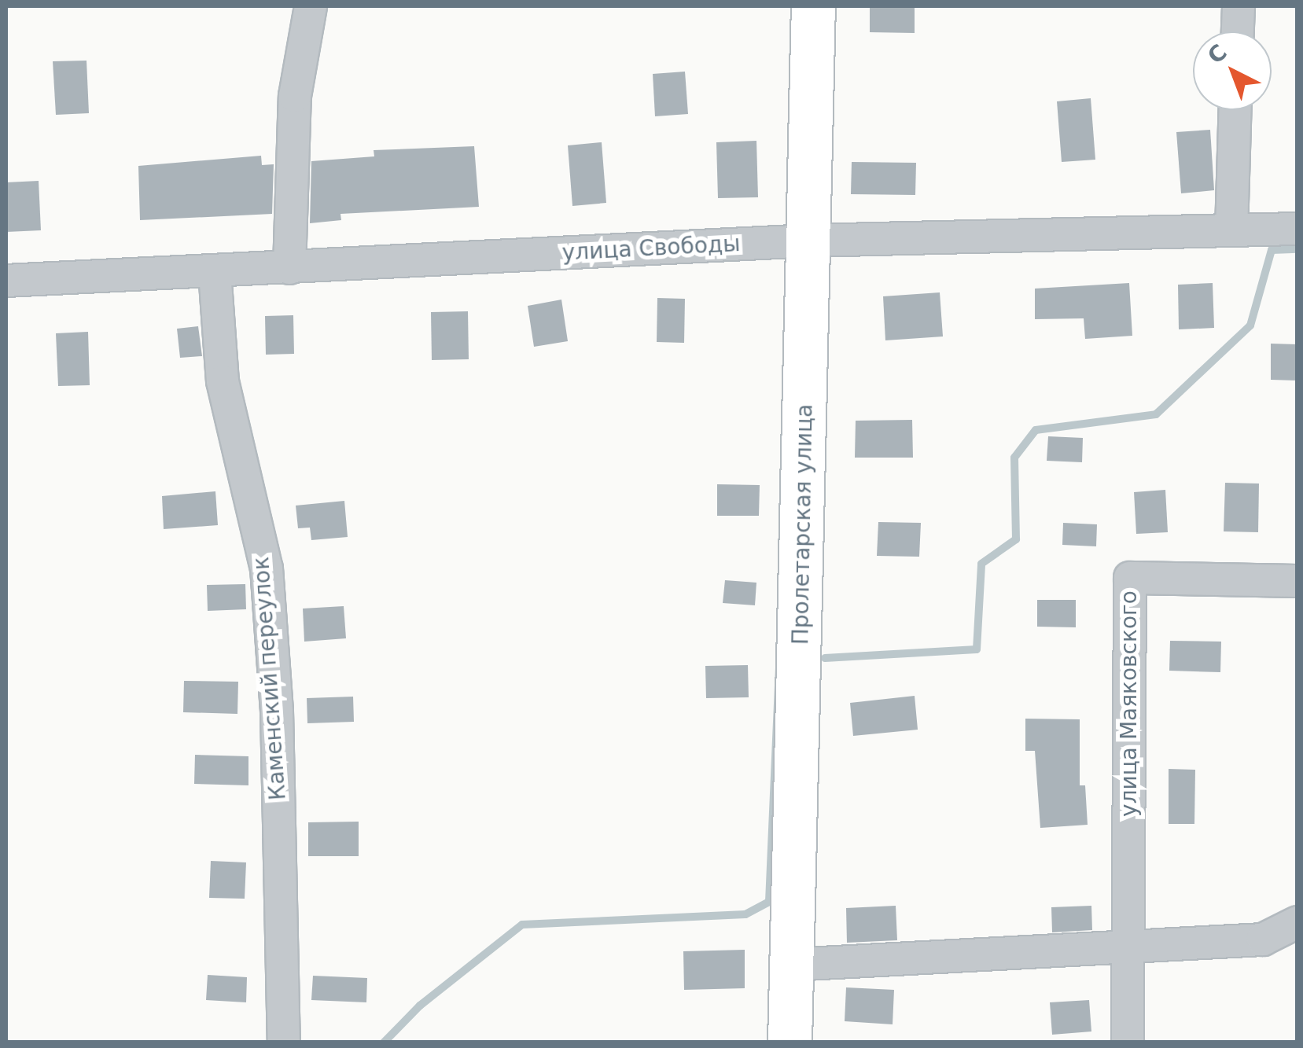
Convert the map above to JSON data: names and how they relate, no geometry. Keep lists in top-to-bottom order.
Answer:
{
  "streets": {
    "main road": ["Пролетарская улица"],
    "street": ["улица Свободы", "Каменский переулок", "улица Маяковского"]
  },
  "crossings": [
    ["улица Свободы", "Пролетарская улица"],
    ["улица Свободы", "Каменский переулок"]
  ],
  "north": "top left"
}
